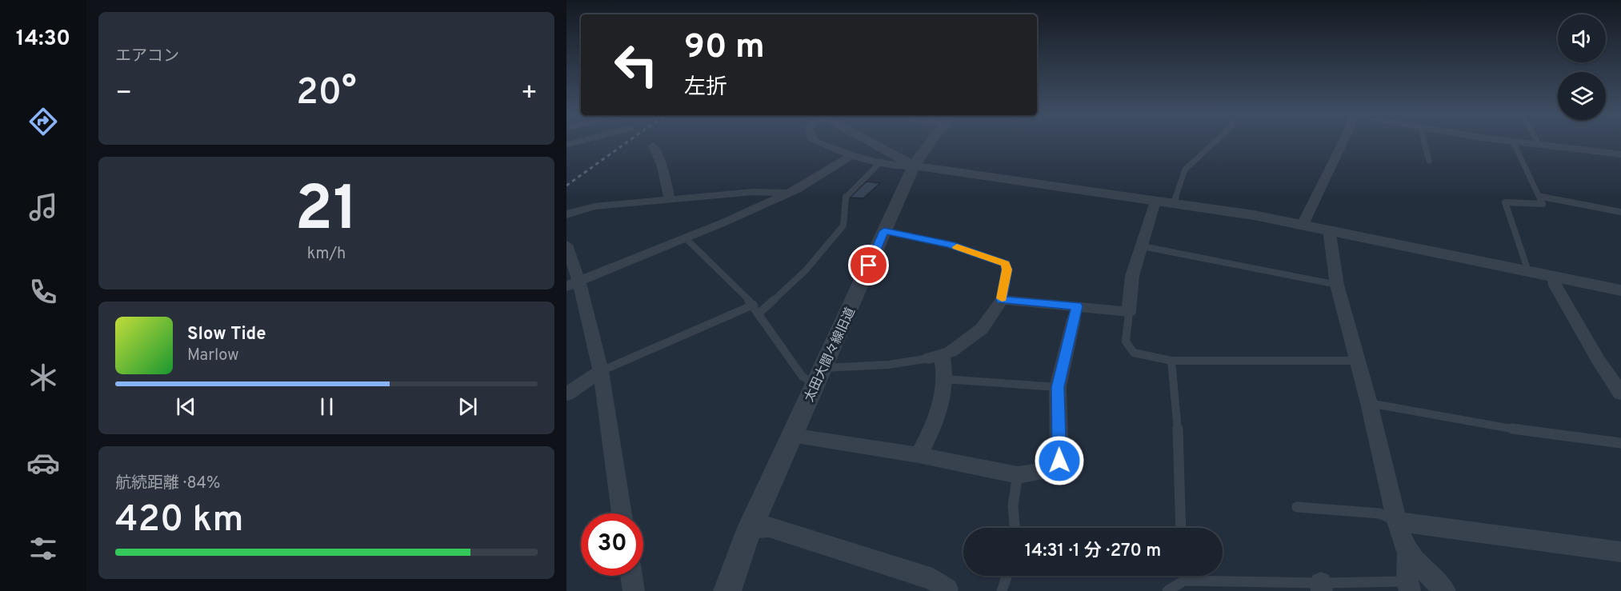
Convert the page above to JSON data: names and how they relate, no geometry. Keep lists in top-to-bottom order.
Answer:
{
  "streets": {
    "street": ["太田大間々線旧道"]
  },
  "page": {
    "tabs": "14:30",
    "tile": [
      "エアコン",
      ["21", "km/h"],
      ["航続距離 · 84%", "420 km"]
    ],
    "turn": ["90 m", "左折"],
    "heat": ["−", "20°", "+"],
    "song": ["Slow Tide", "Marlow"],
    "limit": "30",
    "trip": "14:31 · 1 分 · 270 m"
  }
}
